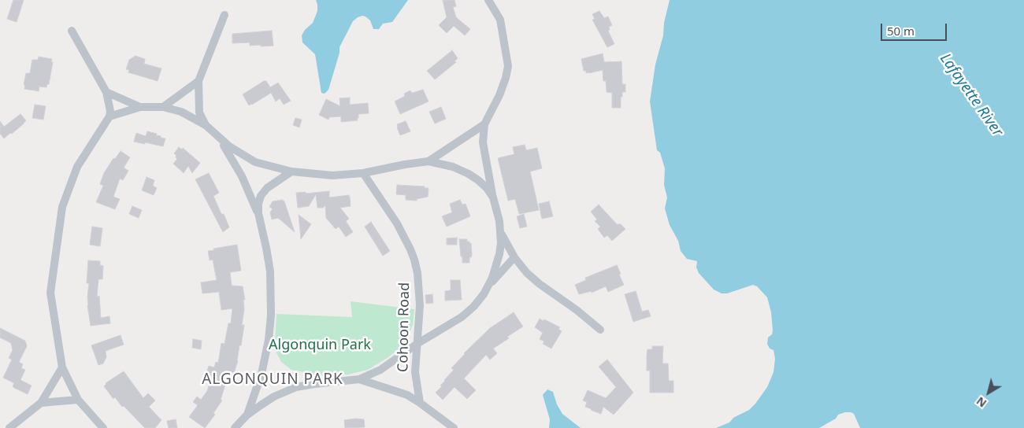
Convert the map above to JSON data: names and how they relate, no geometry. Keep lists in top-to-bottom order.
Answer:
{
  "streets": {
    "street": ["Cohoon Road"]
  },
  "districts": ["ALGONQUIN PARK"],
  "water": ["Lafayette River"],
  "parks": ["Algonquin Park"],
  "scale_bar": "50 m",
  "north": "bottom left"
}
